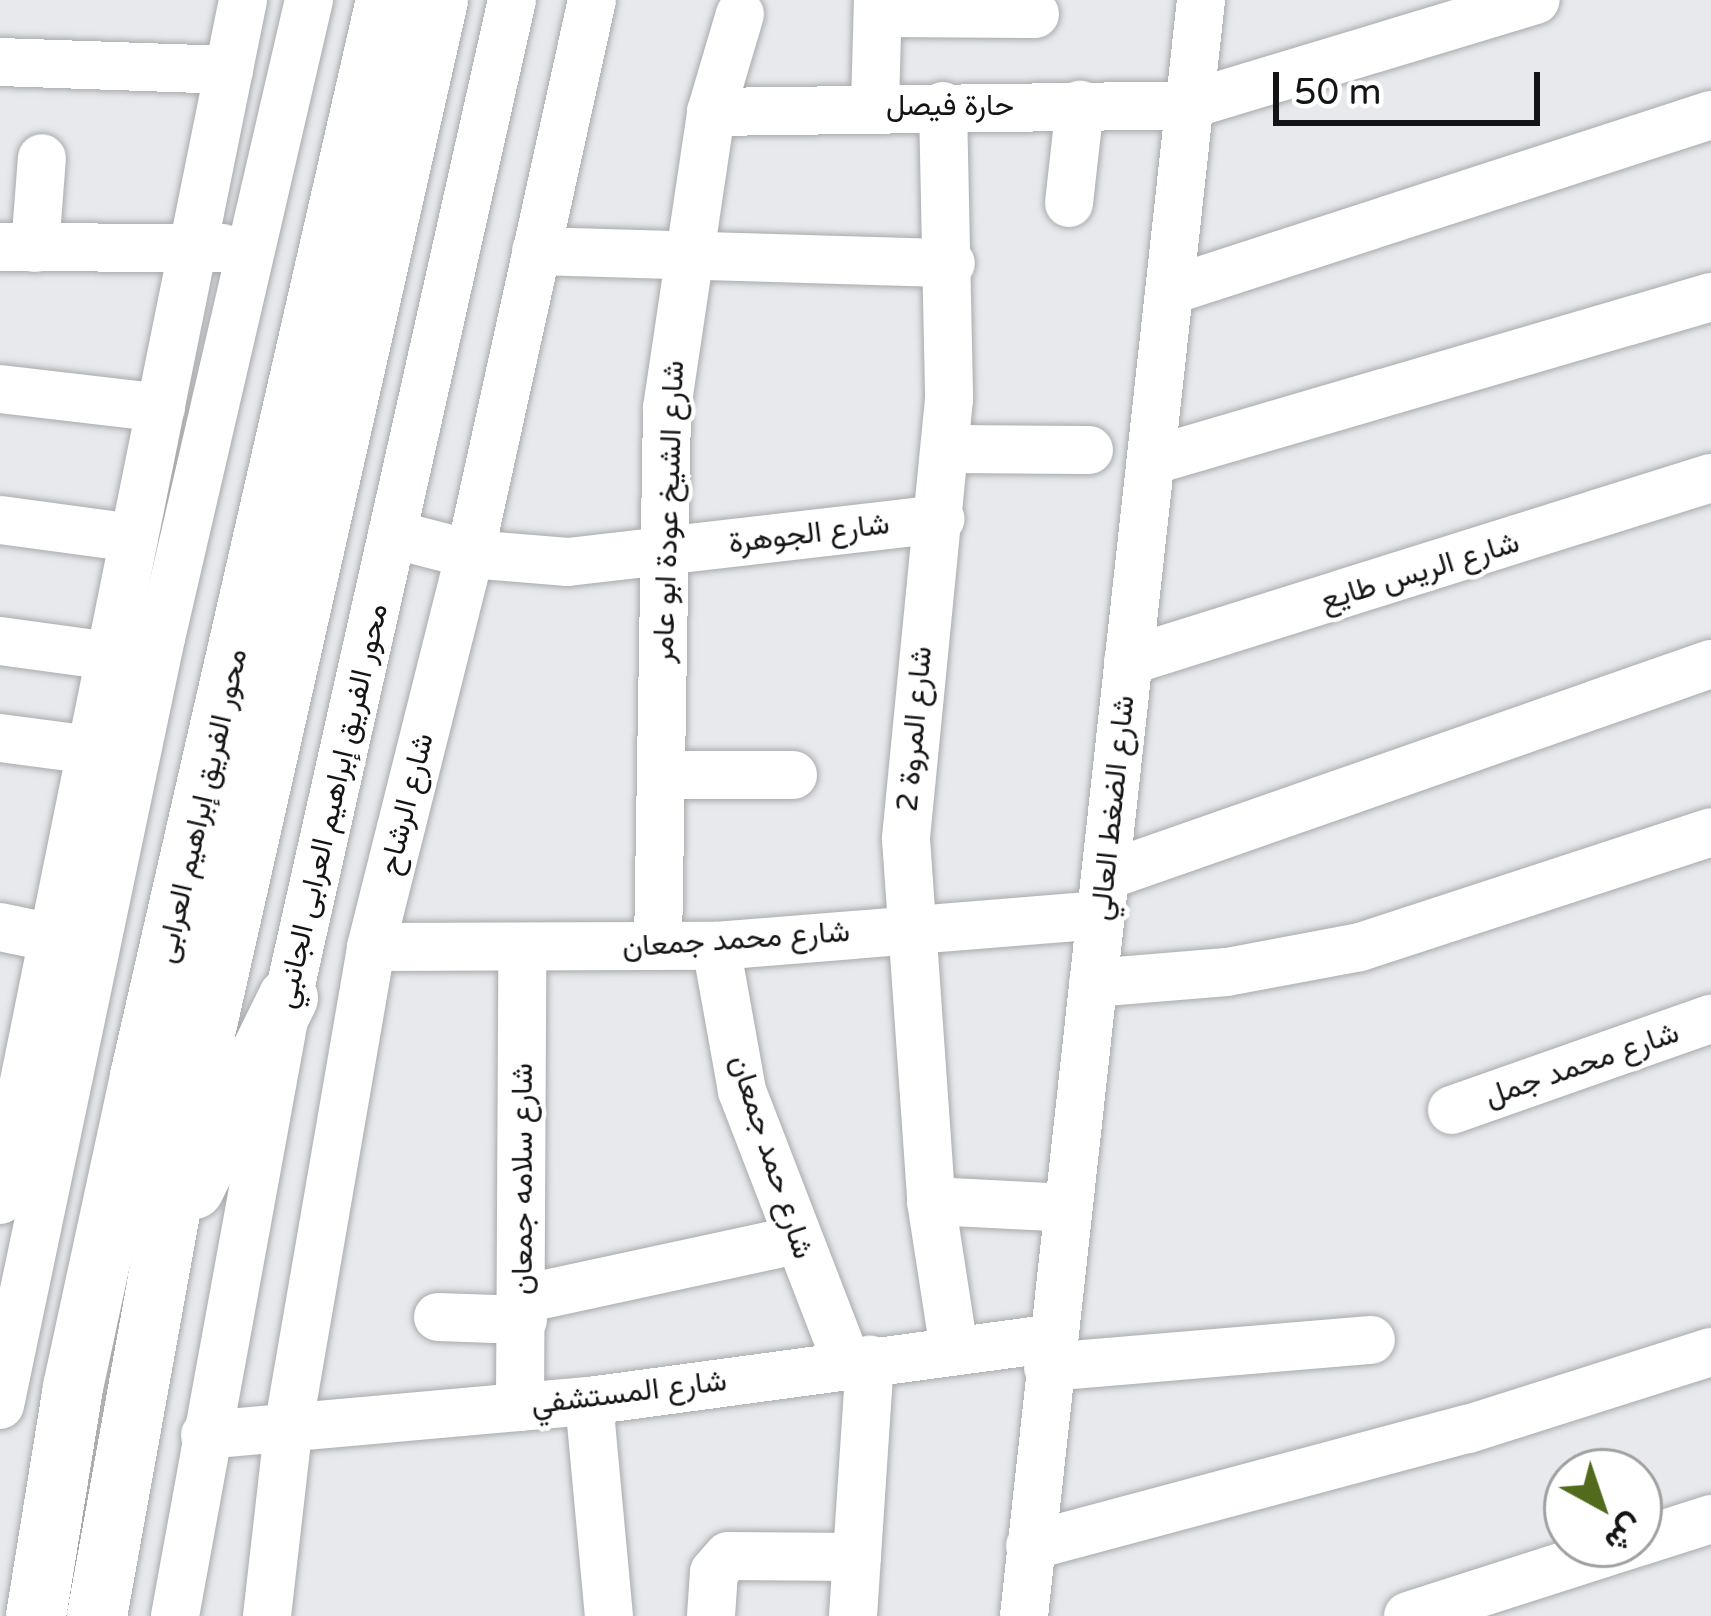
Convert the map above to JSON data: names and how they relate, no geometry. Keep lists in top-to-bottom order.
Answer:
{
  "streets": {
    "main road": ["محور الفريق إبراهيم العرابى"],
    "street": [
      "حارة فيصل",
      "شارع الشيخ عودة ابو عامر",
      "شارع الجوهرة",
      "شارع الريس طايع",
      "شارع المروة 2",
      "شارع الرشاح",
      "محور الفريق إبراهيم العرابى الجانبي",
      "شارع الضغط العالي",
      "شارع محمد جمعان",
      "شارع محمد جمل",
      "شارع حمد جمعان",
      "شارع سلامه جمعان",
      "شارع المستشفي"
    ]
  },
  "crossings": [
    ["حارة فيصل", "شارع الشيخ عودة ابو عامر"],
    ["حارة فيصل", "شارع المروة 2"],
    ["حارة فيصل", "شارع الضغط العالي"],
    ["شارع الشيخ عودة ابو عامر", "شارع الجوهرة"],
    ["شارع الشيخ عودة ابو عامر", "شارع محمد جمعان"],
    ["شارع الجوهرة", "شارع المروة 2"],
    ["شارع الجوهرة", "شارع الرشاح"],
    ["شارع الجوهرة", "محور الفريق إبراهيم العرابى الجانبي"],
    ["شارع الريس طايع", "شارع الضغط العالي"],
    ["شارع المروة 2", "شارع محمد جمعان"],
    ["شارع المروة 2", "شارع المستشفي"],
    ["شارع الرشاح", "شارع محمد جمعان"],
    ["شارع الرشاح", "شارع المستشفي"],
    ["محور الفريق إبراهيم العرابى الجانبي", "شارع المستشفي"],
    ["شارع الضغط العالي", "شارع محمد جمعان"],
    ["شارع الضغط العالي", "شارع المستشفي"],
    ["شارع محمد جمعان", "شارع حمد جمعان"],
    ["شارع محمد جمعان", "شارع سلامه جمعان"],
    ["شارع حمد جمعان", "شارع المستشفي"],
    ["شارع سلامه جمعان", "شارع المستشفي"]
  ],
  "scale_bar": "50 m",
  "north": "bottom right"
}
